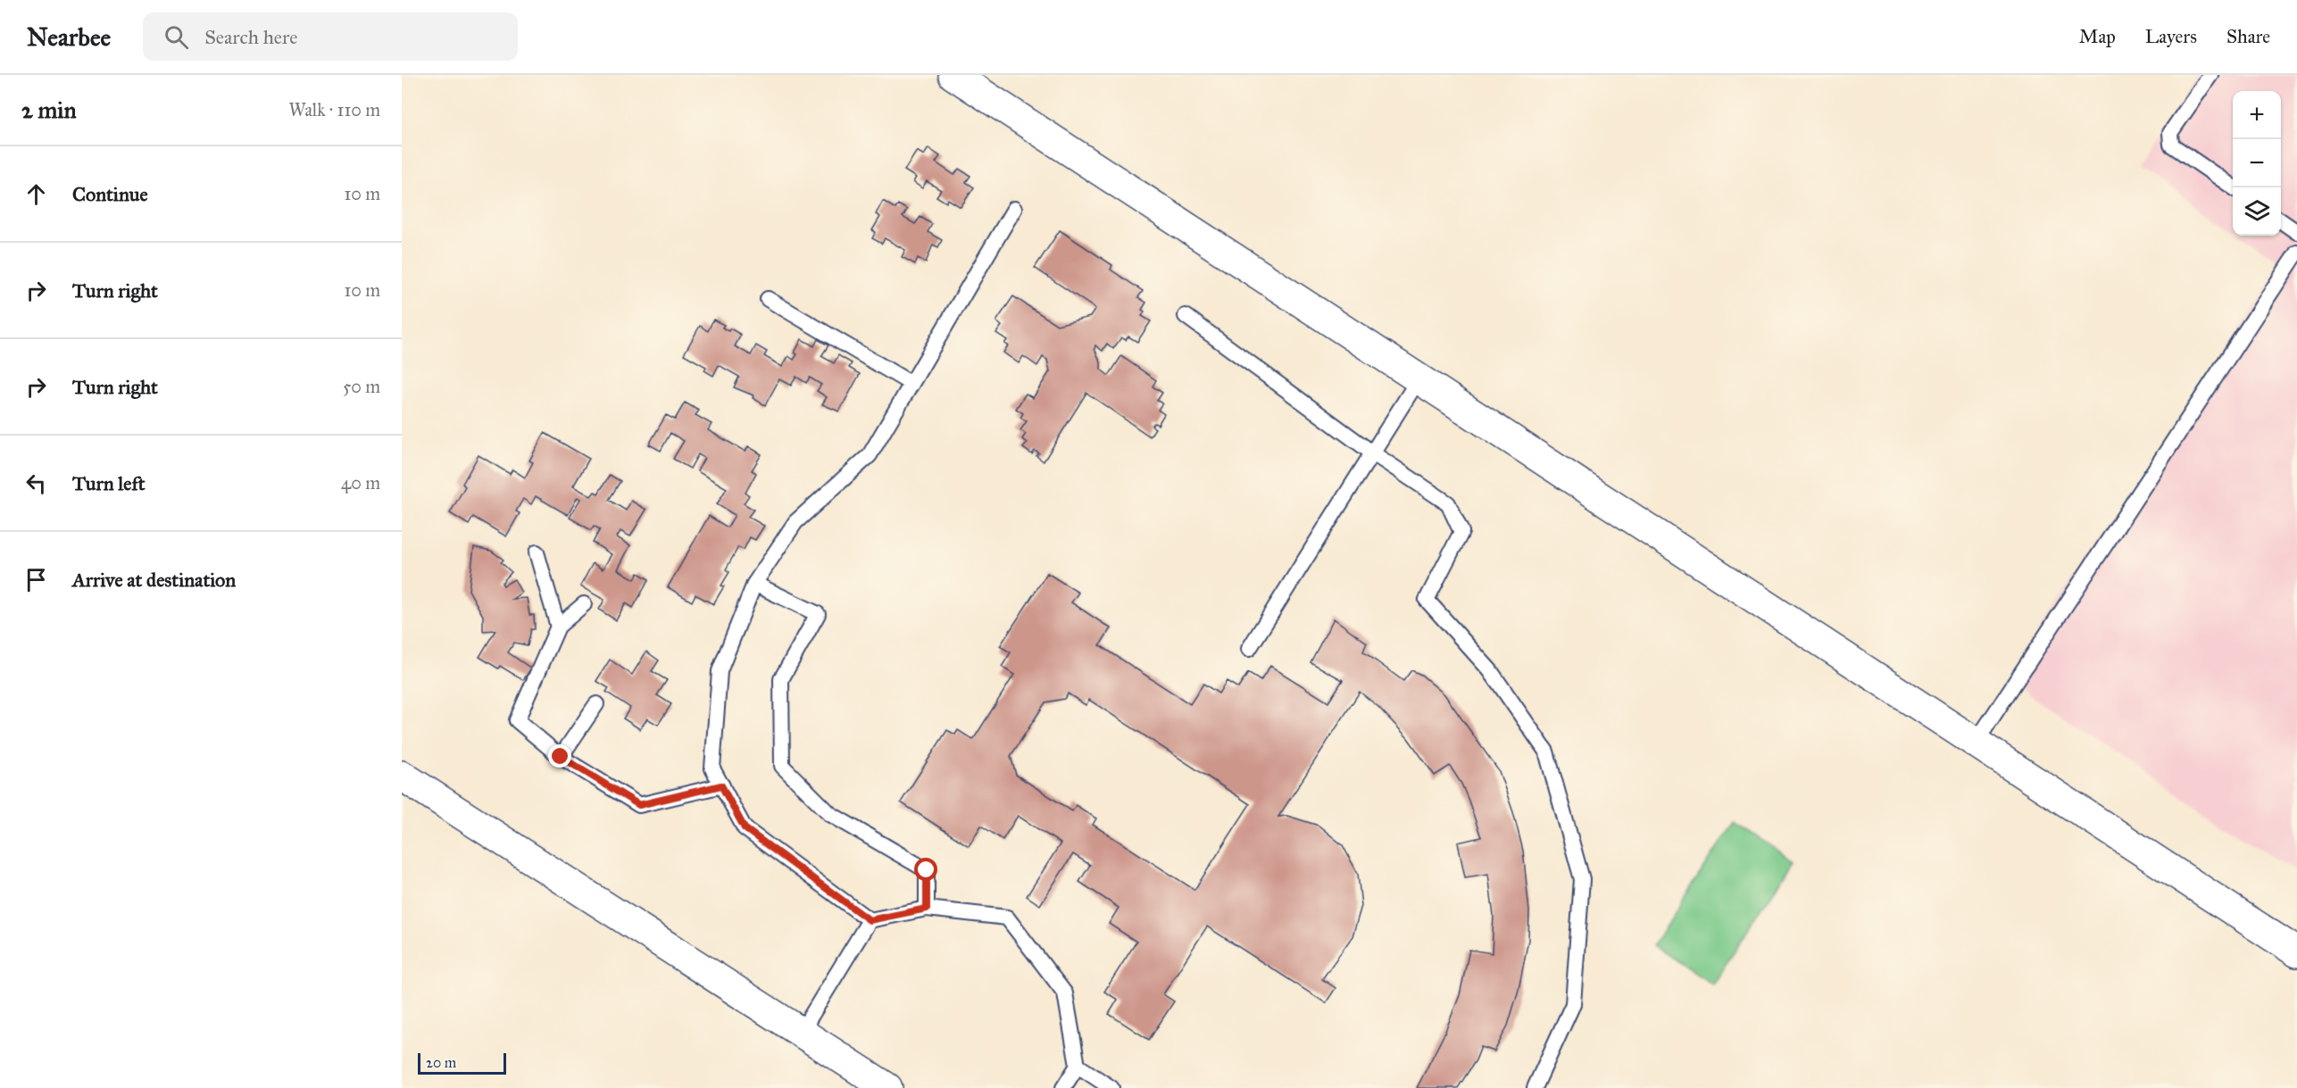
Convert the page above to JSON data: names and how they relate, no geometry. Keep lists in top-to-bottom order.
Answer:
{
  "scale_bar": "20 m",
  "page": {
    "header": "Nearbee",
    "search": "Search here",
    "nav": ["Map", "Layers", "Share"],
    "heading": ["2 min", "Walk · 110 m"],
    "map_buttons": ["+", "−"],
    "list": [
      ["Continue", "10 m"],
      ["Turn right", "10 m"],
      ["Turn right", "50 m"],
      ["Turn left", "40 m"],
      "Arrive at destination"
    ],
    "scale": "20 m"
  }
}
